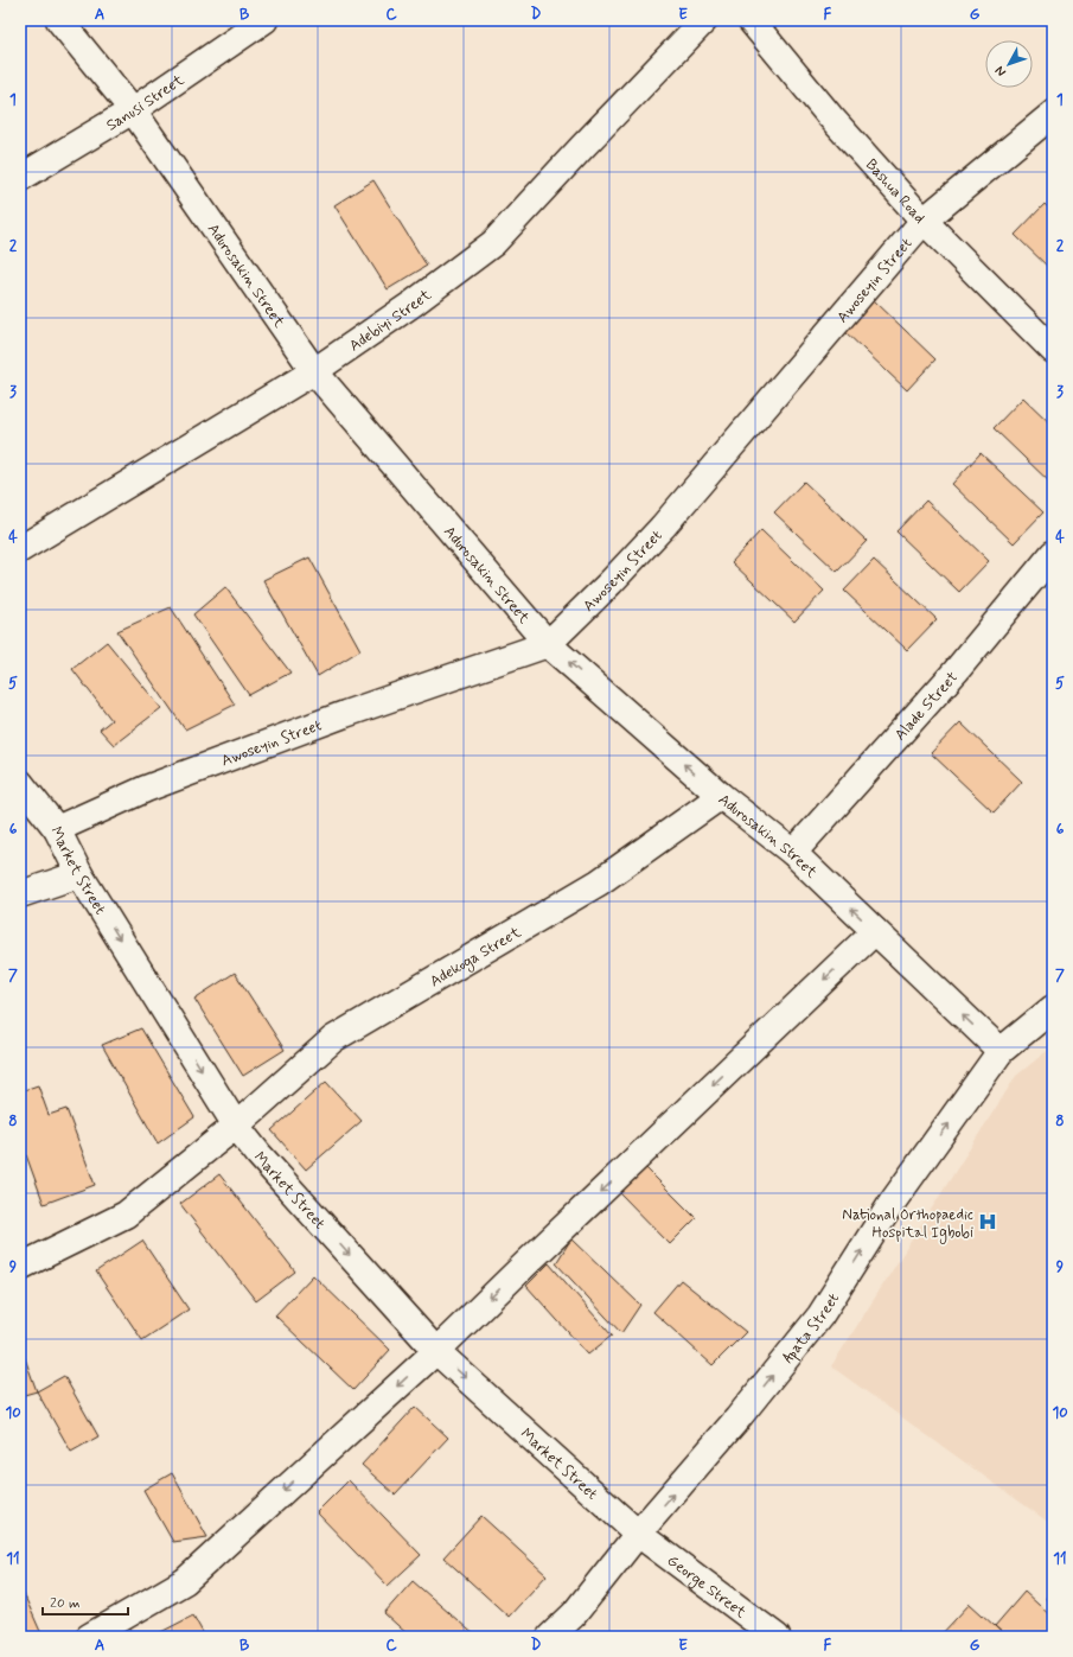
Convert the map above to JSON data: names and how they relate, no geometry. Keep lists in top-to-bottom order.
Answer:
{
  "streets": {
    "street": [
      "Sanusi Street",
      "Bashua Road",
      "Adurosakin Street",
      "Awoseyin Street",
      "Adebiyi Street",
      "Alade Street",
      "Market Street",
      "Adekoga Street",
      "Apata Street",
      "George Street"
    ]
  },
  "crossings": [
    ["Sanusi Street", "Adurosakin Street"],
    ["Bashua Road", "Awoseyin Street"],
    ["Adurosakin Street", "Awoseyin Street"],
    ["Adurosakin Street", "Adebiyi Street"],
    ["Adurosakin Street", "Alade Street"],
    ["Adurosakin Street", "Adekoga Street"],
    ["Adurosakin Street", "Apata Street"],
    ["Awoseyin Street", "Market Street"],
    ["Market Street", "Adekoga Street"],
    ["Market Street", "Apata Street"],
    ["Market Street", "George Street"],
    ["Apata Street", "George Street"]
  ],
  "one_way": ["Adurosakin Street", "Market Street"],
  "places": {
    "hospital": ["National Orthopaedic Hospital Igbobi"]
  },
  "scale_bar": "20 m",
  "north": "bottom left",
  "grid": {
    "columns": [
      "A",
      "B",
      "C",
      "D",
      "E",
      "F",
      "G"
    ],
    "rows": [
      "1",
      "2",
      "3",
      "4",
      "5",
      "6",
      "7",
      "8",
      "9",
      "10",
      "11"
    ]
  }
}
